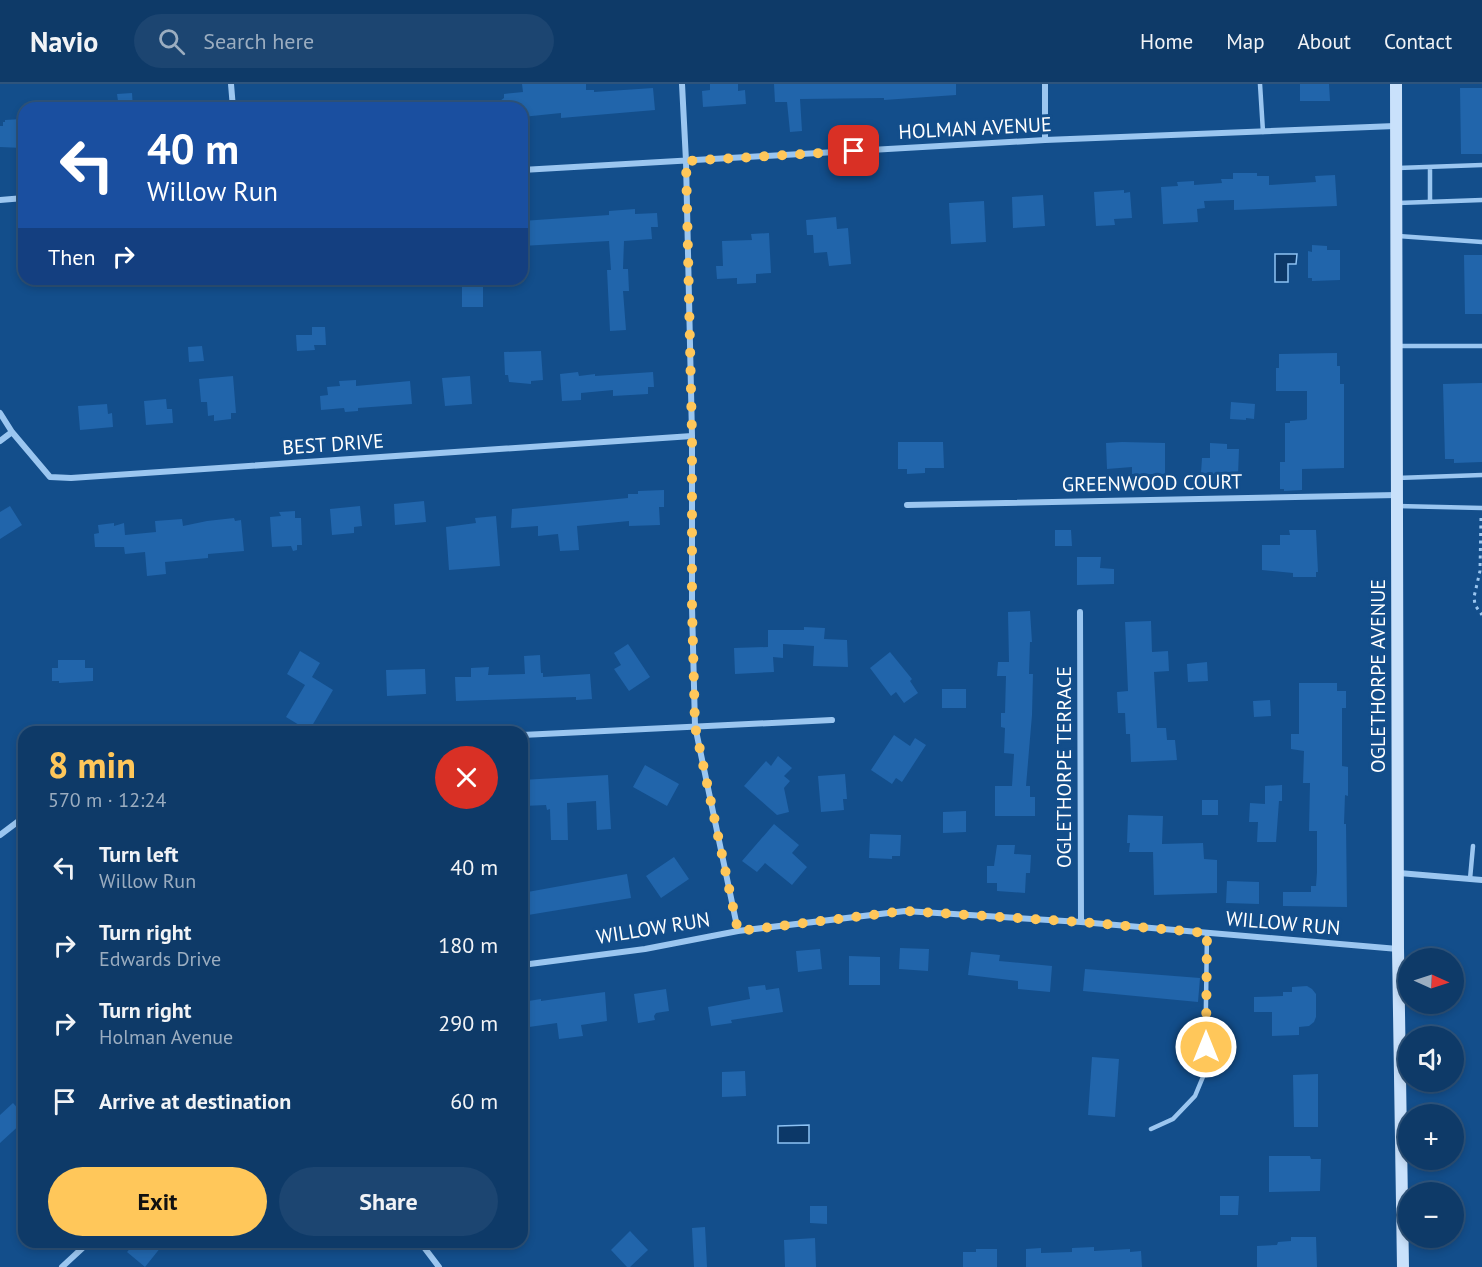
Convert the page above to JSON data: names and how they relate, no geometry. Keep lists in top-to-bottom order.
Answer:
{
  "streets": {
    "main road": ["OGLETHORPE AVENUE"],
    "street": [
      "HOLMAN AVENUE",
      "BEST DRIVE",
      "GREENWOOD COURT",
      "OGLETHORPE TERRACE",
      "WILLOW RUN"
    ]
  },
  "crossings": [
    ["HOLMAN AVENUE", "OGLETHORPE AVENUE"],
    ["GREENWOOD COURT", "OGLETHORPE AVENUE"],
    ["OGLETHORPE TERRACE", "WILLOW RUN"]
  ],
  "north": "right",
  "page": {
    "header": "Navio",
    "search": "Search here",
    "nav": [
      "Home",
      "Map",
      "About",
      "Contact"
    ],
    "turn": ["40 m", "Willow Run"],
    "then": "Then",
    "heading": ["8 min", "570 m · 12:24"],
    "list": [
      {
        "name": "Turn left",
        "note": "Willow Run",
        "value": "40 m"
      },
      {
        "name": "Turn right",
        "note": "Edwards Drive",
        "value": "180 m"
      },
      {
        "name": "Turn right",
        "note": "Holman Avenue",
        "value": "290 m"
      },
      {
        "name": "Arrive at destination",
        "value": "60 m"
      }
    ],
    "map_buttons": ["+", "−"],
    "buttons": ["Exit", "Share"]
  }
}
